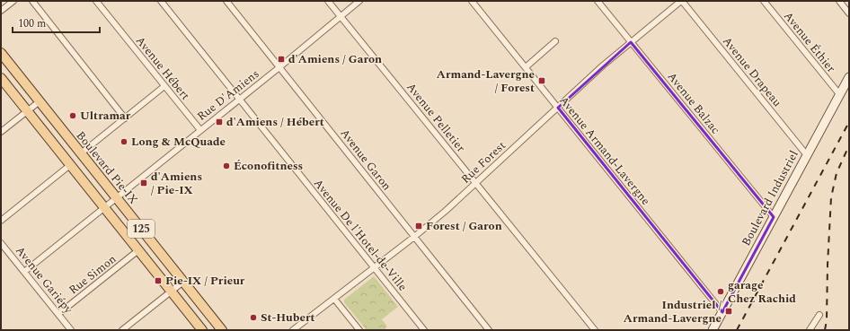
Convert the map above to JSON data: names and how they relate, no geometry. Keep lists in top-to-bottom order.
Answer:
{
  "streets": {
    "main road": ["Boulevard Pie-IX", "125"],
    "street": [
      "Avenue Éthier",
      "Avenue Hébert",
      "Avenue Drapeau",
      "Rue D'Amiens",
      "Avenue Balzac",
      "Avenue Pelletier",
      "Avenue Armand-Lavergne",
      "Avenue Garon",
      "Rue Forest",
      "Boulevard Industriel",
      "Avenue De l'Hotel-de-Ville",
      "Rue Simon",
      "Avenue Gariépy"
    ]
  },
  "crossings": [
    ["Avenue Éthier", "Boulevard Industriel"],
    ["Avenue Hébert", "Rue D'Amiens"],
    ["Avenue Drapeau", "Rue Forest"],
    ["Avenue Drapeau", "Boulevard Industriel"],
    ["Rue D'Amiens", "Avenue Pelletier"],
    ["Rue D'Amiens", "Avenue Garon"],
    ["Rue D'Amiens", "Boulevard Pie-IX"],
    ["Rue D'Amiens", "125"],
    ["Rue D'Amiens", "Avenue De l'Hotel-de-Ville"],
    ["Rue D'Amiens", "Avenue Gariépy"],
    ["Avenue Balzac", "Rue Forest"],
    ["Avenue Balzac", "Boulevard Industriel"],
    ["Avenue Pelletier", "Rue Forest"],
    ["Avenue Armand-Lavergne", "Rue Forest"],
    ["Avenue Armand-Lavergne", "Boulevard Industriel"],
    ["Avenue Garon", "Rue Forest"],
    ["Rue Forest", "Avenue De l'Hotel-de-Ville"],
    ["125", "Rue Simon"],
    ["Rue Simon", "Avenue Gariépy"]
  ],
  "places": {
    "transit": [
      "d'Amiens / Garon",
      "Armand-Lavergne / Forest",
      "d'Amiens / Hébert",
      "d'Amiens / Pie-IX",
      "Forest / Garon",
      "Pie-IX / Prieur",
      "Industriel / Armand-Lavergne"
    ],
    "other": [
      "Ultramar",
      "Long & McQuade",
      "Éconofitness",
      "garage Chez Rachid",
      "St-Hubert"
    ]
  },
  "scale_bar": "100 m"
}
